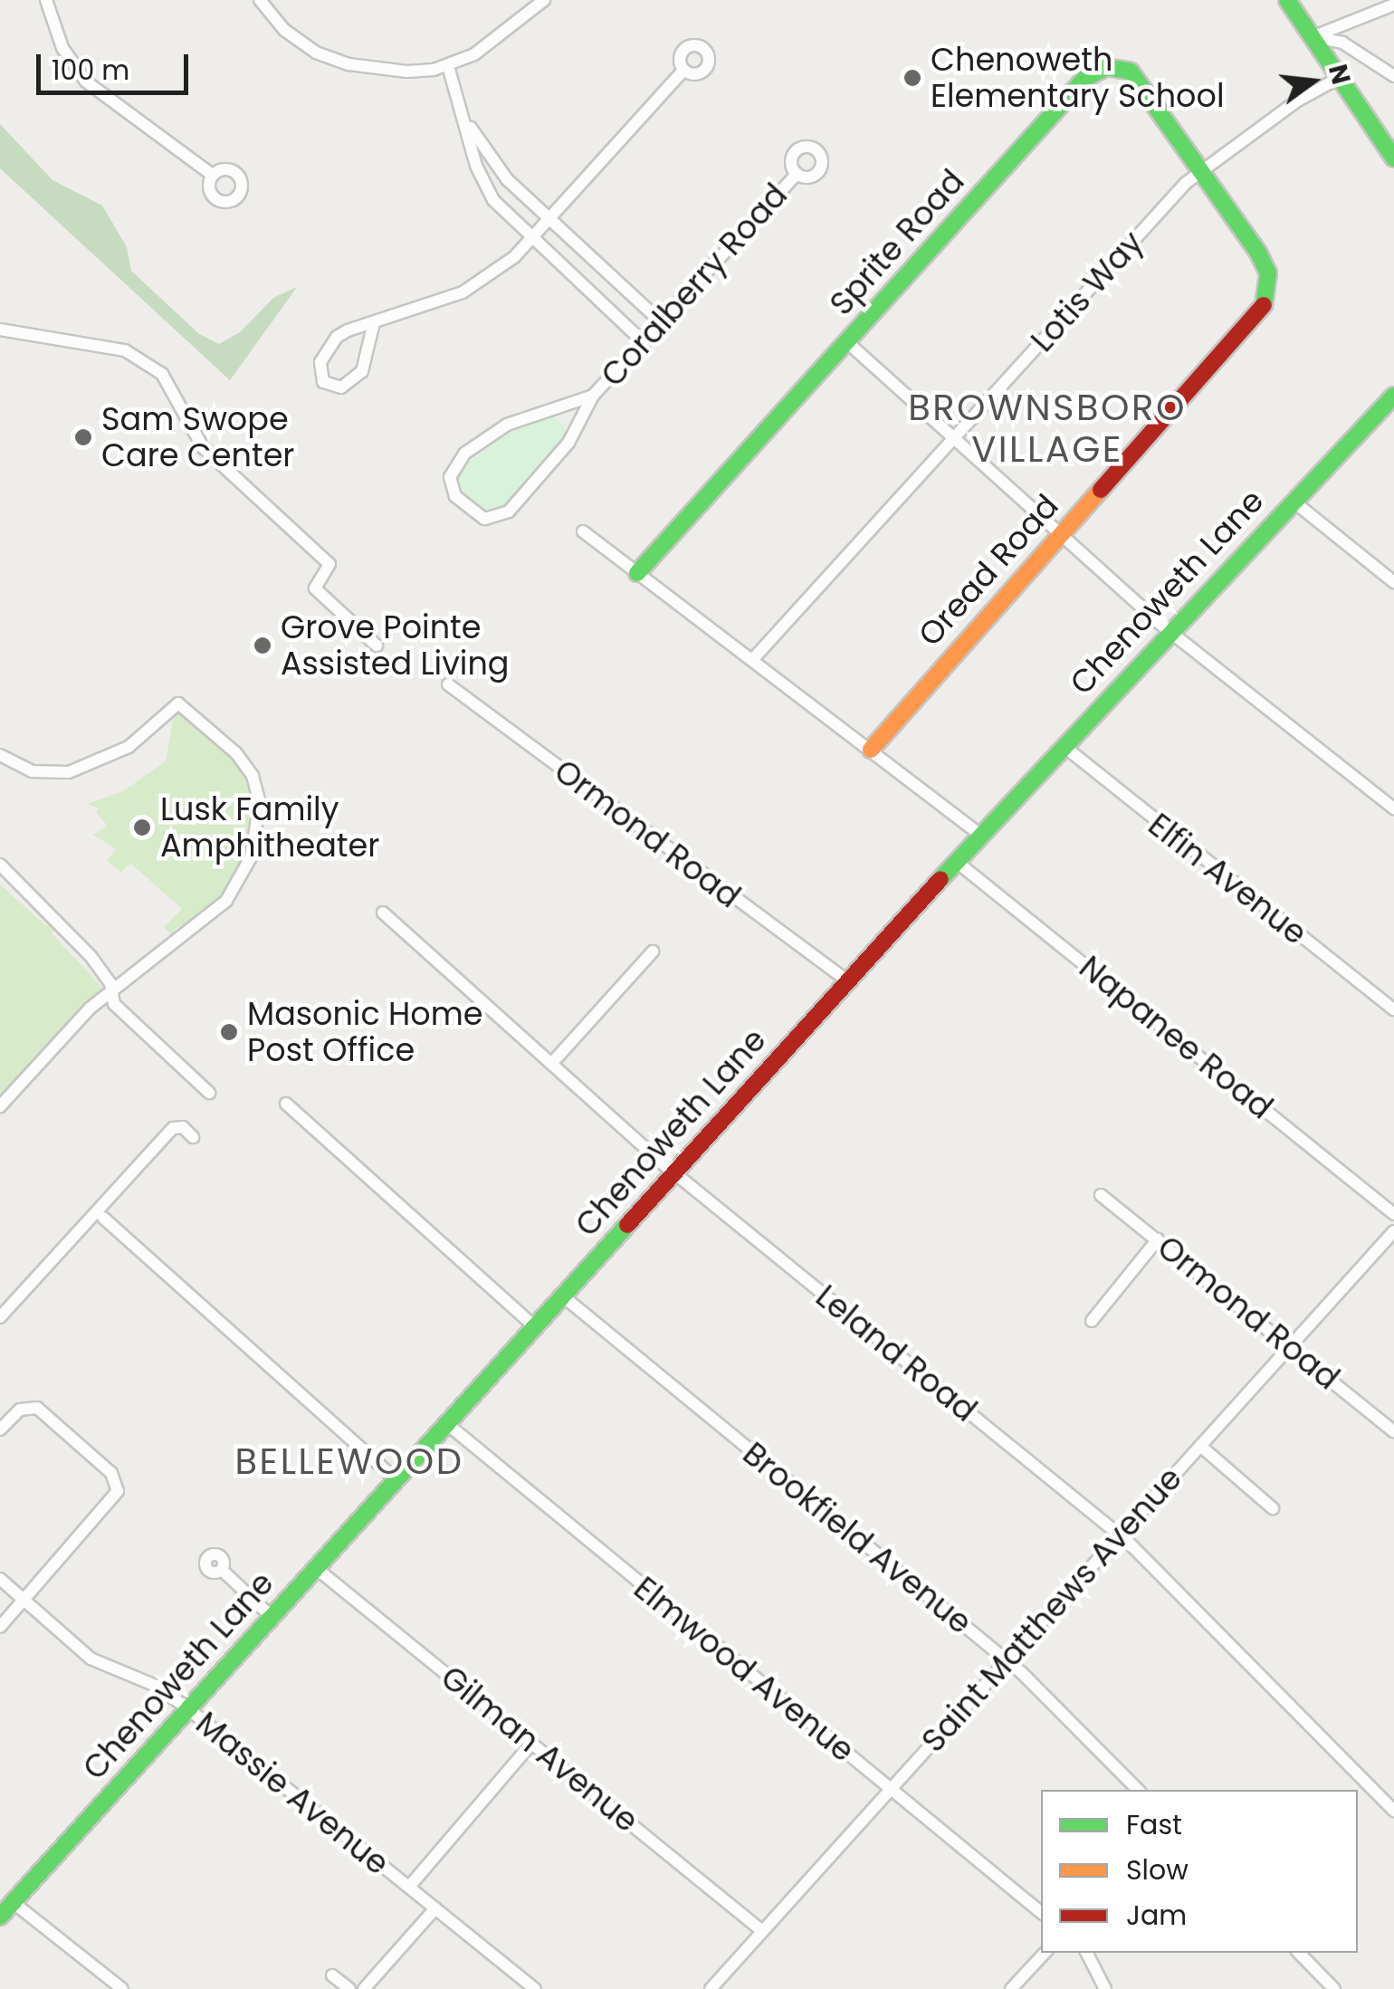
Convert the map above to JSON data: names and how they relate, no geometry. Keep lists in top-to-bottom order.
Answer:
{
  "streets": {
    "main road": ["Sprite Road", "Oread Road", "Chenoweth Lane"],
    "street": [
      "Coralberry Road",
      "Lotis Way",
      "Ormond Road",
      "Elfin Avenue",
      "Napanee Road",
      "Leland Road",
      "Brookfield Avenue",
      "Saint Matthews Avenue",
      "Elmwood Avenue",
      "Gilman Avenue",
      "Massie Avenue"
    ]
  },
  "crossings": [
    ["Sprite Road", "Lotis Way"],
    ["Sprite Road", "Oread Road"],
    ["Lotis Way", "Oread Road"],
    ["Chenoweth Lane", "Ormond Road"],
    ["Chenoweth Lane", "Elfin Avenue"],
    ["Chenoweth Lane", "Napanee Road"],
    ["Chenoweth Lane", "Leland Road"],
    ["Chenoweth Lane", "Brookfield Avenue"],
    ["Chenoweth Lane", "Elmwood Avenue"],
    ["Chenoweth Lane", "Gilman Avenue"],
    ["Chenoweth Lane", "Massie Avenue"],
    ["Ormond Road", "Saint Matthews Avenue"],
    ["Leland Road", "Saint Matthews Avenue"],
    ["Brookfield Avenue", "Saint Matthews Avenue"],
    ["Saint Matthews Avenue", "Elmwood Avenue"],
    ["Saint Matthews Avenue", "Gilman Avenue"]
  ],
  "districts": ["BROWNSBORO VILLAGE", "BELLEWOOD"],
  "places": [
    "Chenoweth Elementary School",
    "Sam Swope Care Center",
    "Grove Pointe Assisted Living",
    "Lusk Family Amphitheater",
    "Masonic Home Post Office"
  ],
  "legend": ["Fast", "Slow", "Jam"],
  "scale_bar": "100 m",
  "north": "right"
}
